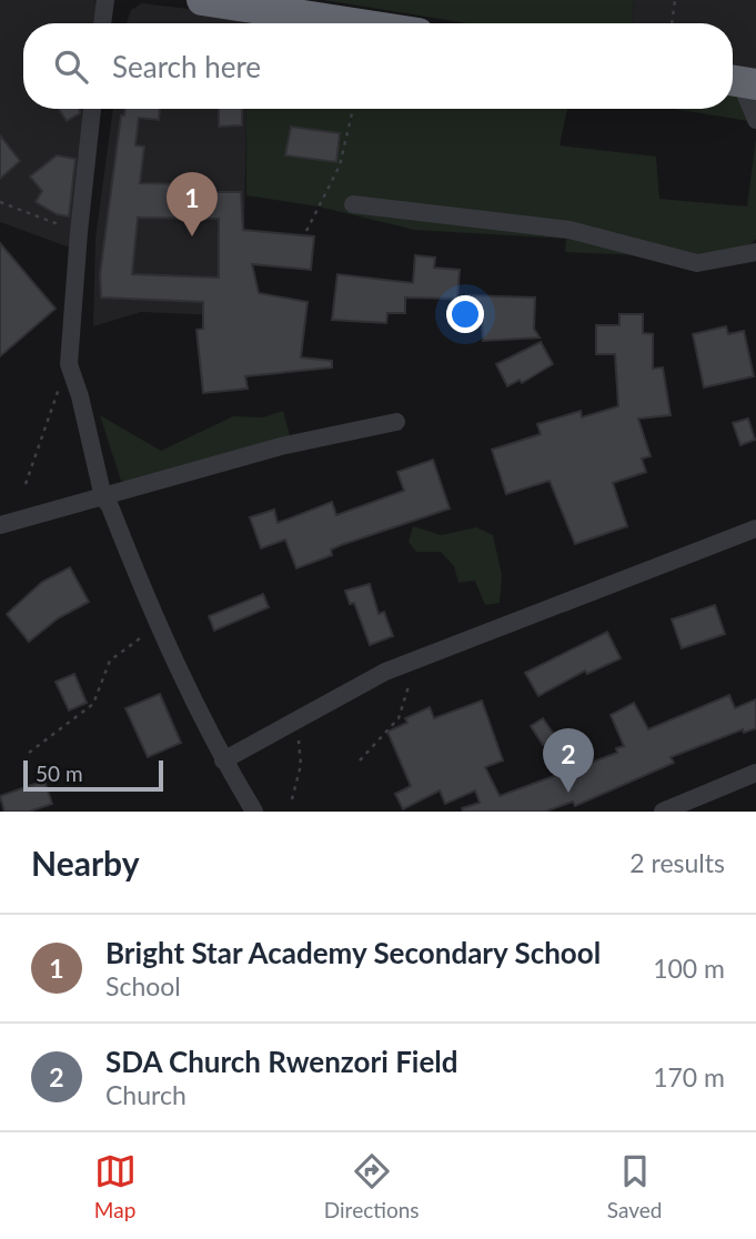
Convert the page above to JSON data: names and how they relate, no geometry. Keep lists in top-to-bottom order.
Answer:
{
  "scale_bar": "50 m",
  "page": {
    "search": "Search here",
    "pins": ["1", "2"],
    "scale": "50 m",
    "heading": ["Nearby", "2 results"],
    "list": [
      {
        "mark": "1",
        "name": "Bright Star Academy Secondary School",
        "note": "School",
        "value": "100 m"
      },
      {
        "mark": "2",
        "name": "SDA Church Rwenzori Field",
        "note": "Church",
        "value": "170 m"
      }
    ],
    "nav": ["Map", "Directions", "Saved"]
  }
}
